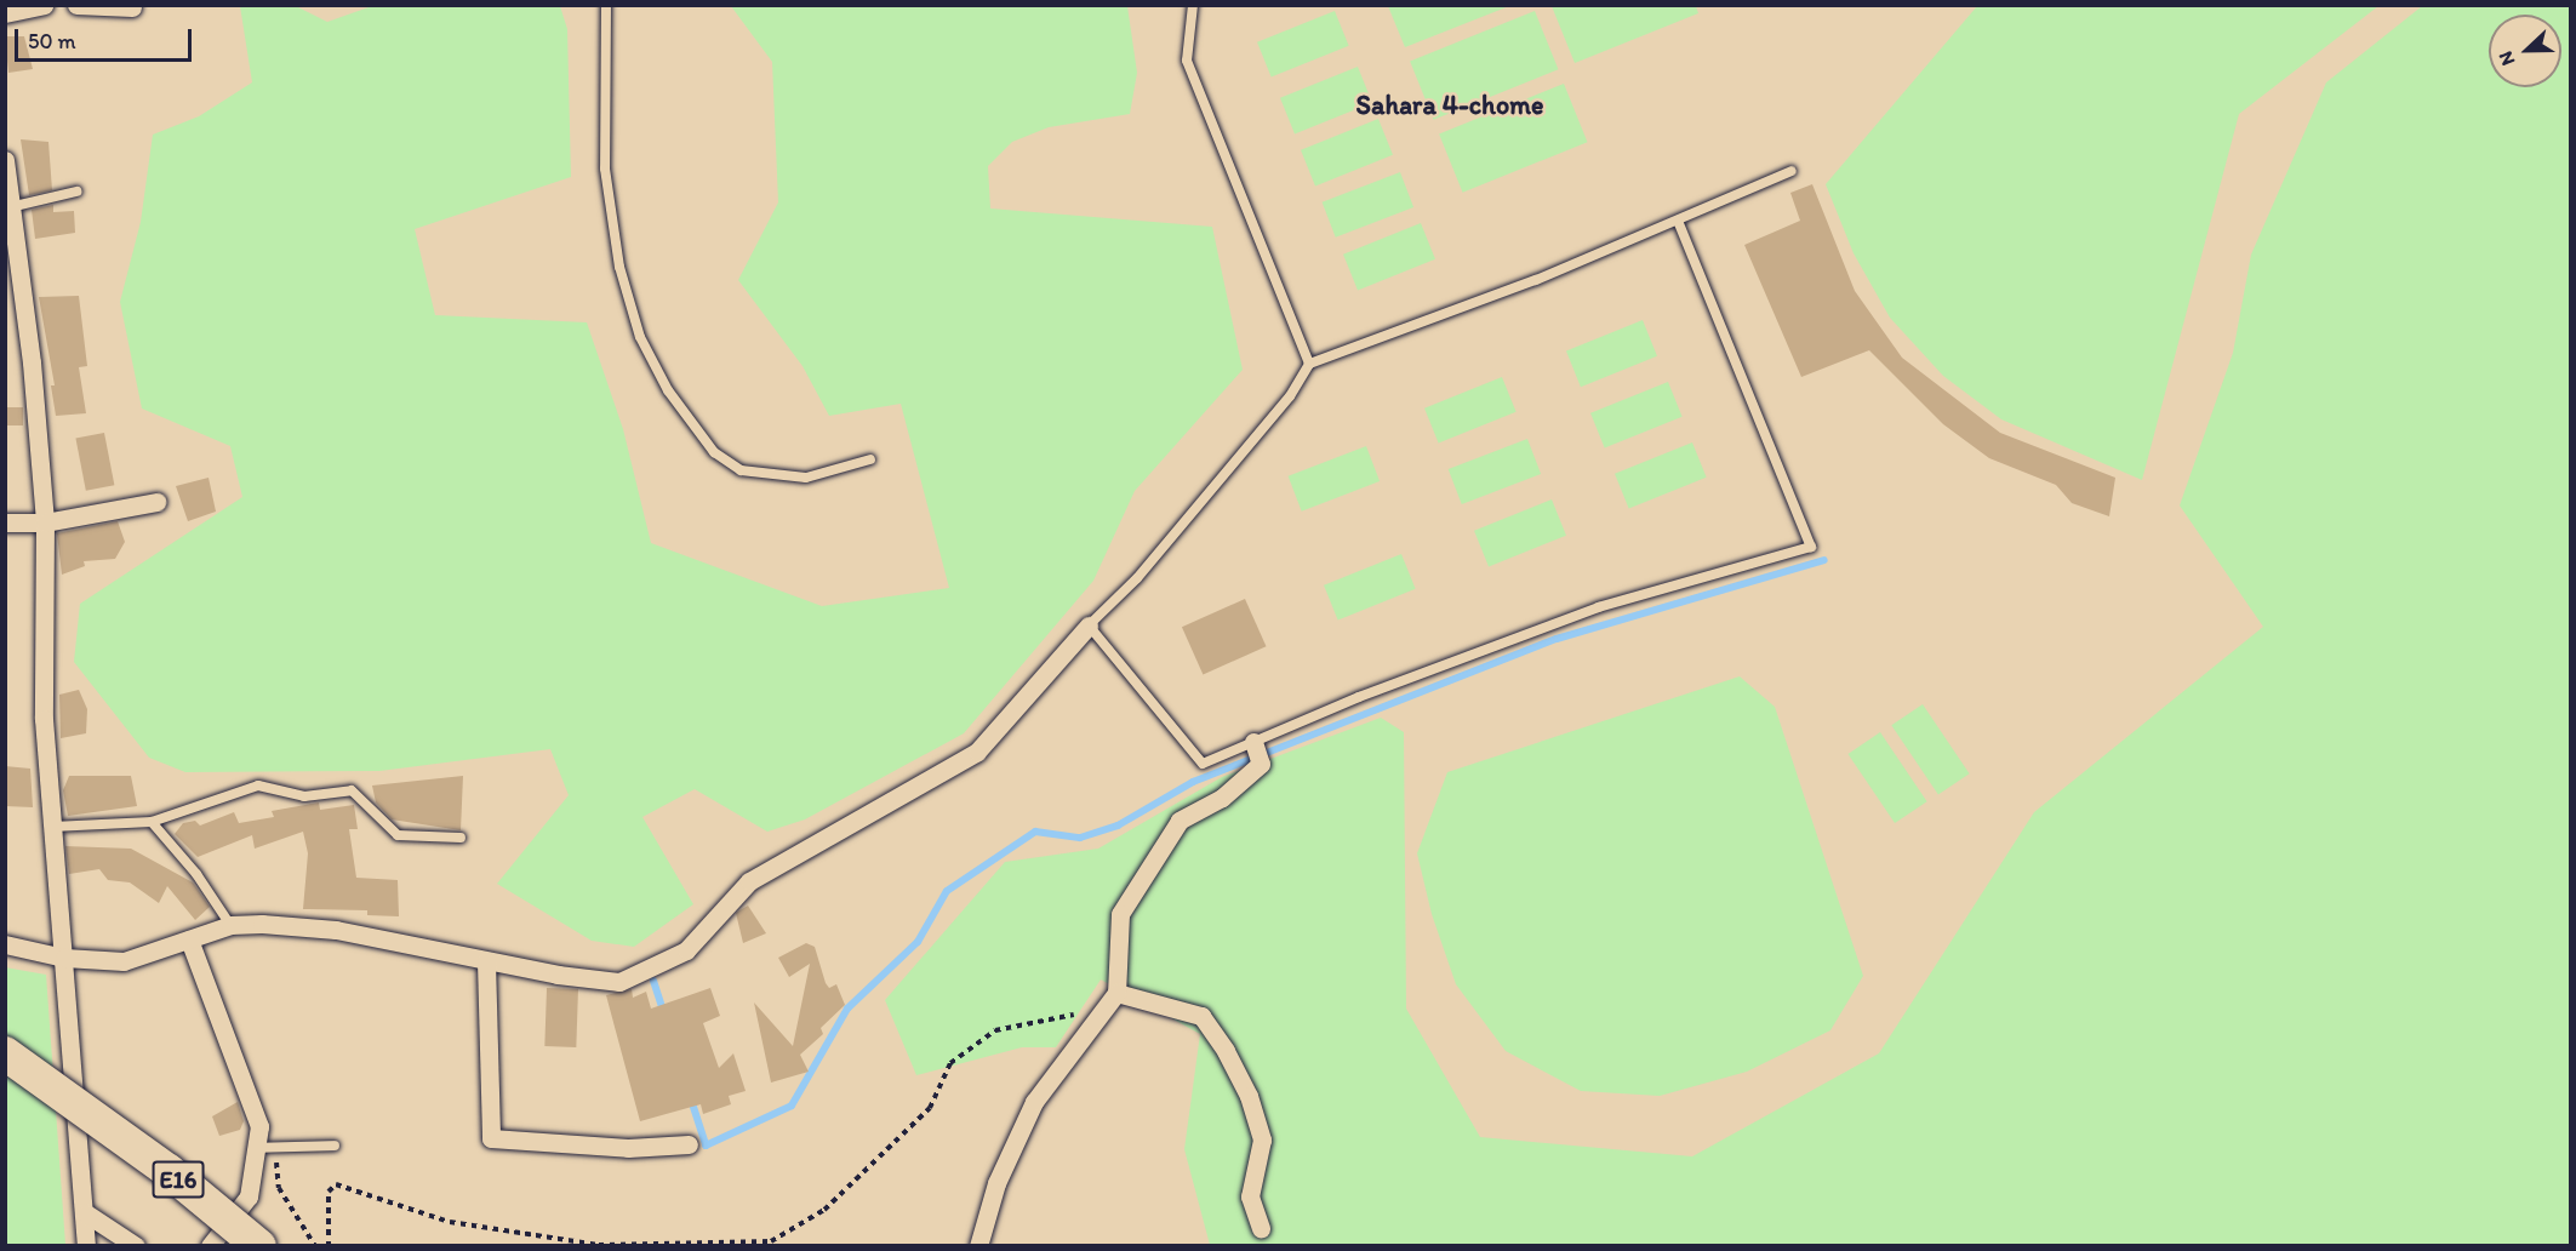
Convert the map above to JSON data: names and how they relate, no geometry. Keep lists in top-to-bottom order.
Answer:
{
  "streets": {
    "highway": ["E16"]
  },
  "districts": ["Sahara 4-chome"],
  "scale_bar": "50 m",
  "north": "left"
}
